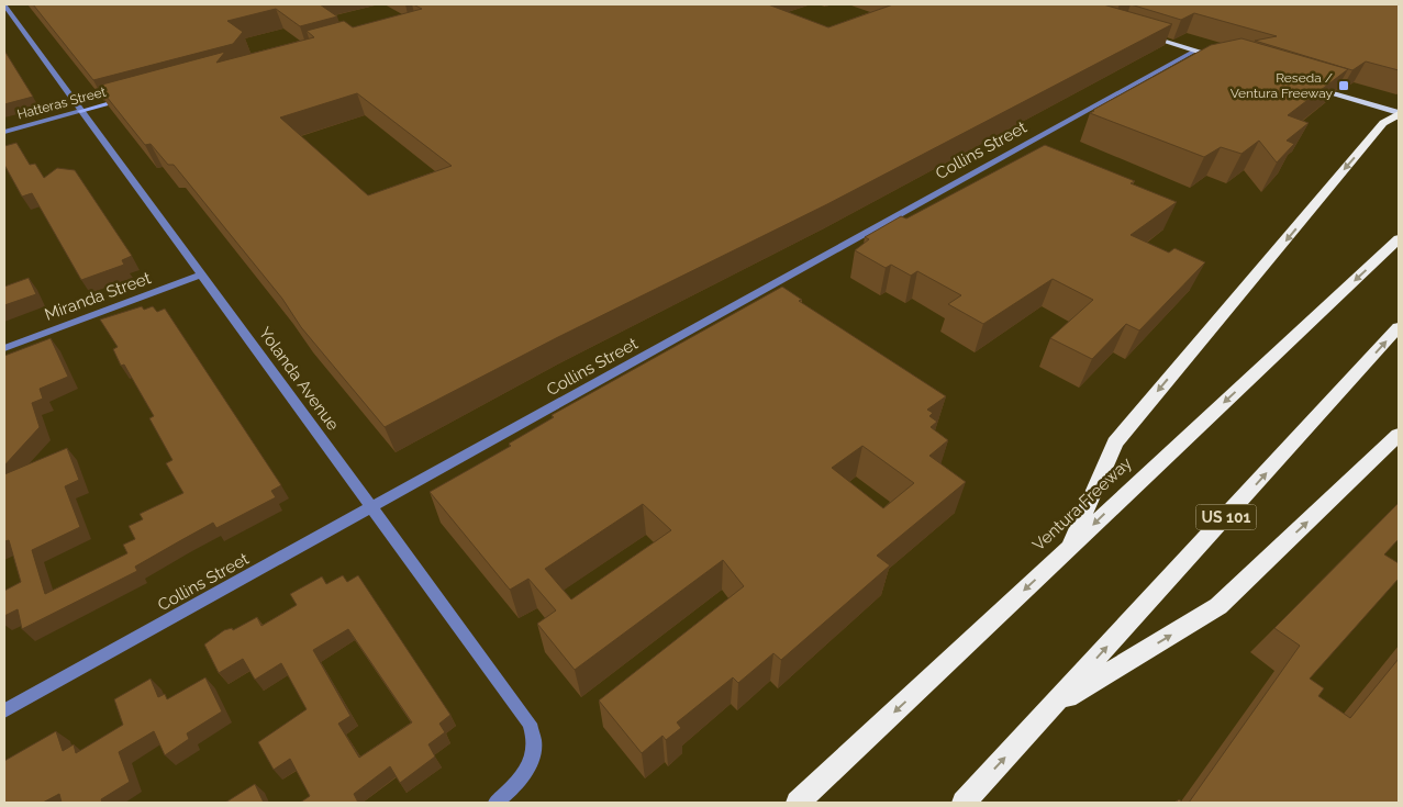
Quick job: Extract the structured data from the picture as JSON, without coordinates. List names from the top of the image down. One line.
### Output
{"streets":{"highway":["Ventura Freeway","US 101"],"street":["Hatteras Street","Collins Street","Miranda Street","Yolanda Avenue"]},"crossings":[["Hatteras Street","Yolanda Avenue"],["Collins Street","Yolanda Avenue"],["Miranda Street","Yolanda Avenue"]],"places":{"transit":["Reseda / Ventura Freeway"]}}
